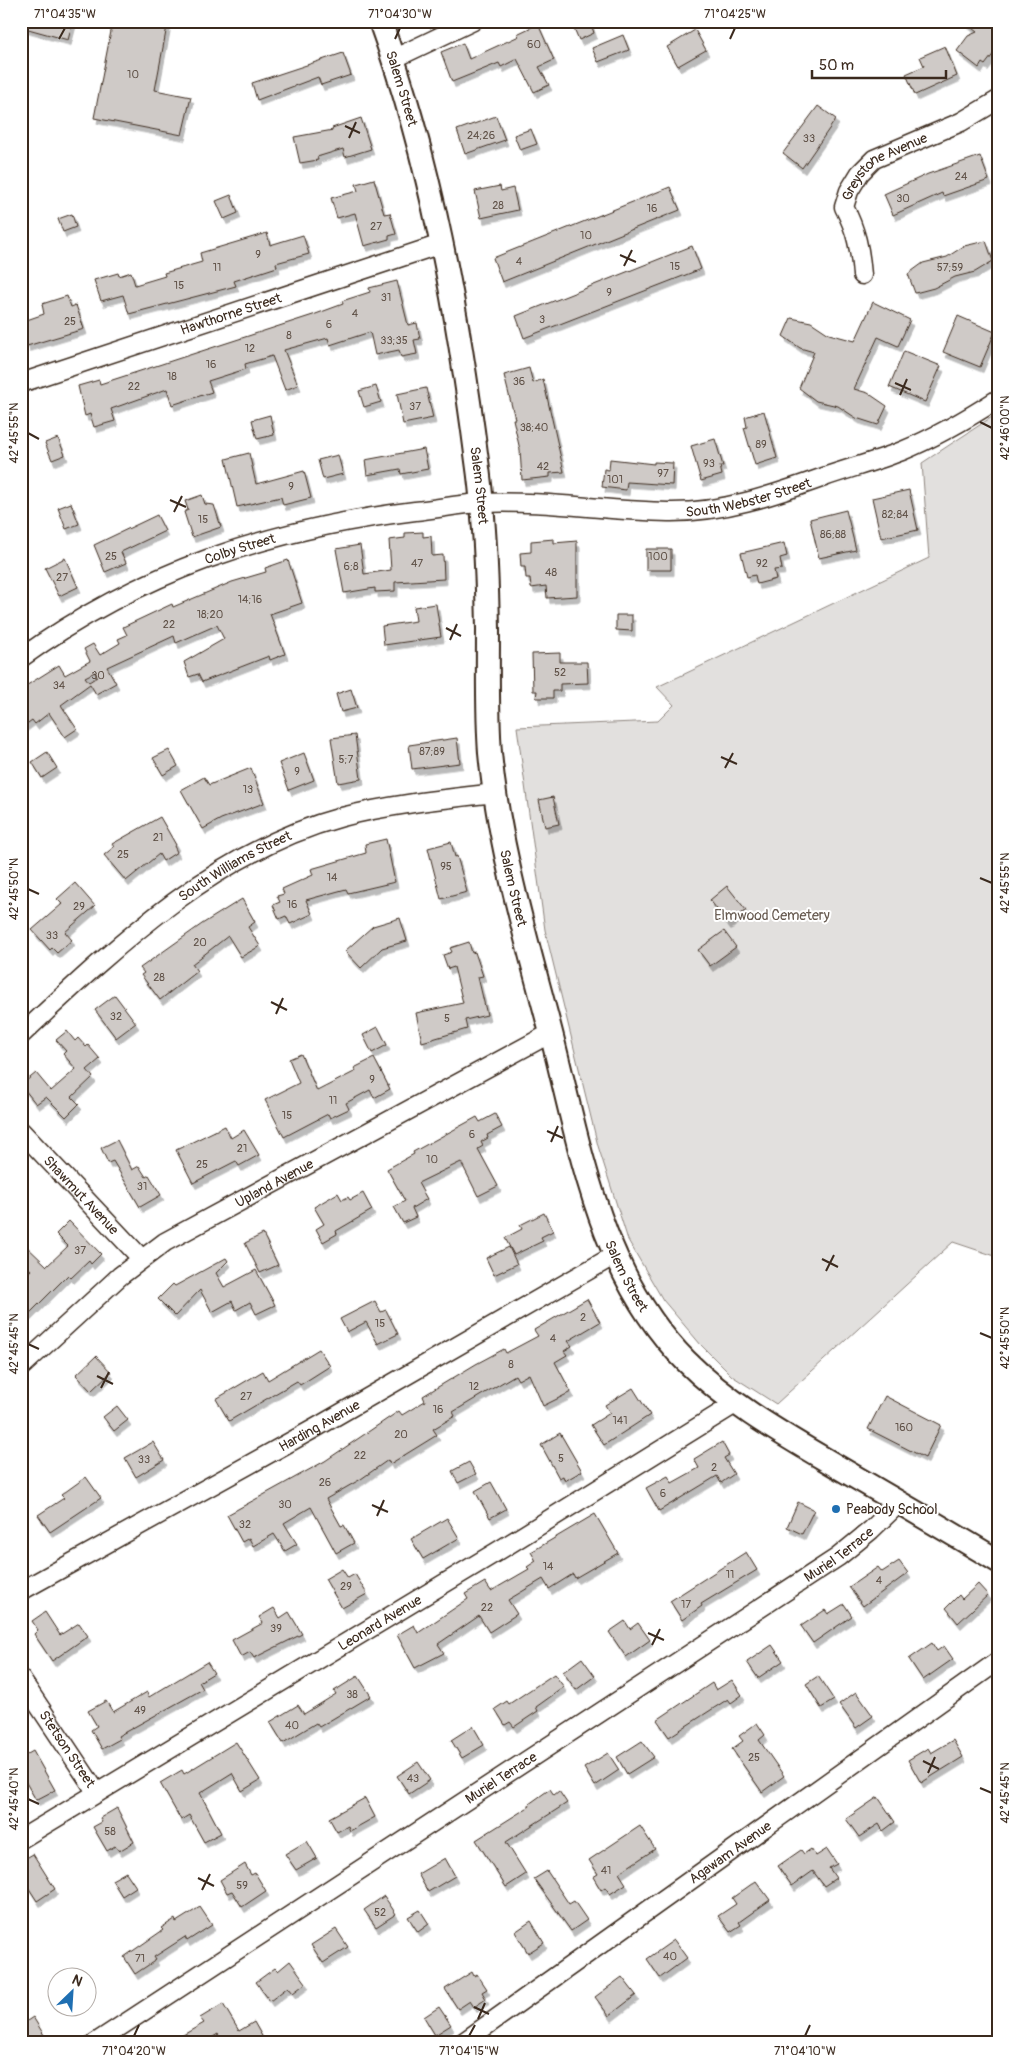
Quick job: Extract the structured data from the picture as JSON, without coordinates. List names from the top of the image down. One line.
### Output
{"streets":{"main road":["Salem Street"],"street":["Greystone Avenue","Hawthorne Street","South Webster Street","Colby Street","South Williams Street","Upland Avenue","Shawmut Avenue","Harding Avenue","Muriel Terrace","Leonard Avenue","Stetson Street","Agawam Avenue"]},"crossings":[["Salem Street","Hawthorne Street"],["Salem Street","South Webster Street"],["Salem Street","Colby Street"],["Salem Street","South Williams Street"],["Salem Street","Upland Avenue"],["Salem Street","Harding Avenue"],["Salem Street","Muriel Terrace"],["Salem Street","Leonard Avenue"],["South Webster Street","Colby Street"],["Upland Avenue","Shawmut Avenue"],["Leonard Avenue","Stetson Street"]],"parks":["Elmwood Cemetery"],"places":["Peabody School"],"house_numbers":["60","10","24;26","33","24","30","28","16","27","10","9","4","15","11","57;59","15","9","31","4","3","25","6","8","33;35","12","16","18","36","22","37","38;40","89","93","42","97","101","9","82;84","15","86;88","25","100","47","92","6;8","48","27","14;16","18;20","22","52","30","34","87;89","5;7","9","13","21","25","95","14","16","29","33","20","28","32","5","9","11","15","6","21","10","25","31","37","2","15","4","8","12","27","16","141","160","20","22","5","33","2","26","6","30","32","14","11","4","29","17","22","39","38","49","40","25","43","58","41","59","52","40","71"],"scale_bar":"50 m","north":"top right","coordinates":["71°04'35\"W","71°04'30\"W","71°04'25\"W","42°46'00\"N","42°45'55\"N","42°45'50\"N","42°45'45\"N","42°45'40\"N","71°04'20\"W","71°04'15\"W","71°04'10\"W"]}
